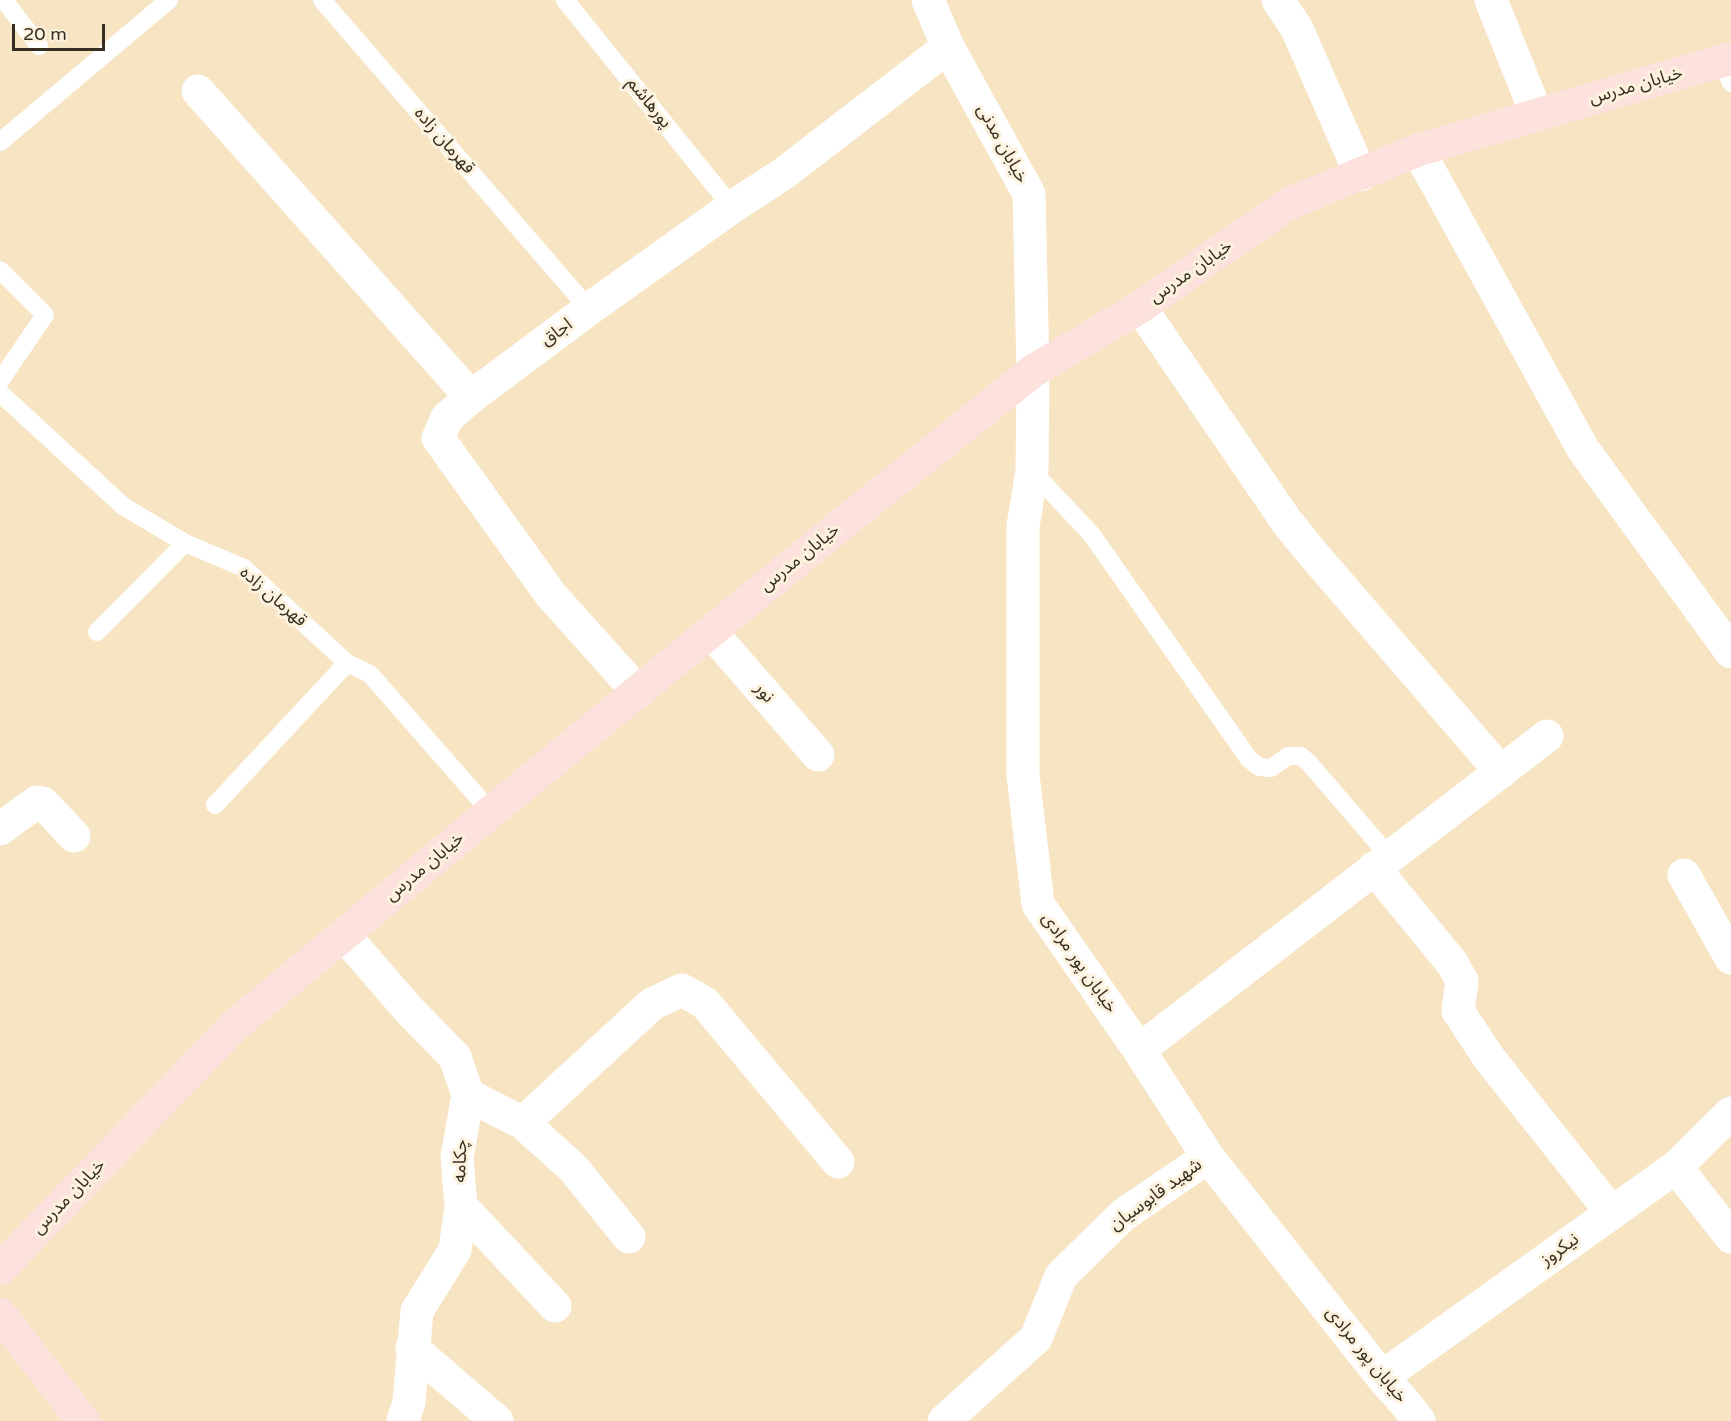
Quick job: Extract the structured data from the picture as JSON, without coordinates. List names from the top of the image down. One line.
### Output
{"streets":{"main road":["خیابان مدرس"],"street":["خیابان مدنی","اجاق","نور","خیابان پور مرادی","چکامه","شهید قابوسیان","نیکروز"],"lane":["پورهاشم","قهرمان زاده"]},"crossings":[["خیابان مدرس","قهرمان زاده"],["خیابان مدرس","خیابان مدنی"],["خیابان مدرس","اجاق"],["خیابان مدرس","نور"],["خیابان مدرس","خیابان پور مرادی"],["خیابان مدرس","چکامه"],["پورهاشم","اجاق"],["قهرمان زاده","اجاق"],["خیابان مدنی","اجاق"],["خیابان مدنی","خیابان پور مرادی"],["خیابان پور مرادی","شهید قابوسیان"],["خیابان پور مرادی","نیکروز"]],"scale_bar":"20 m"}
